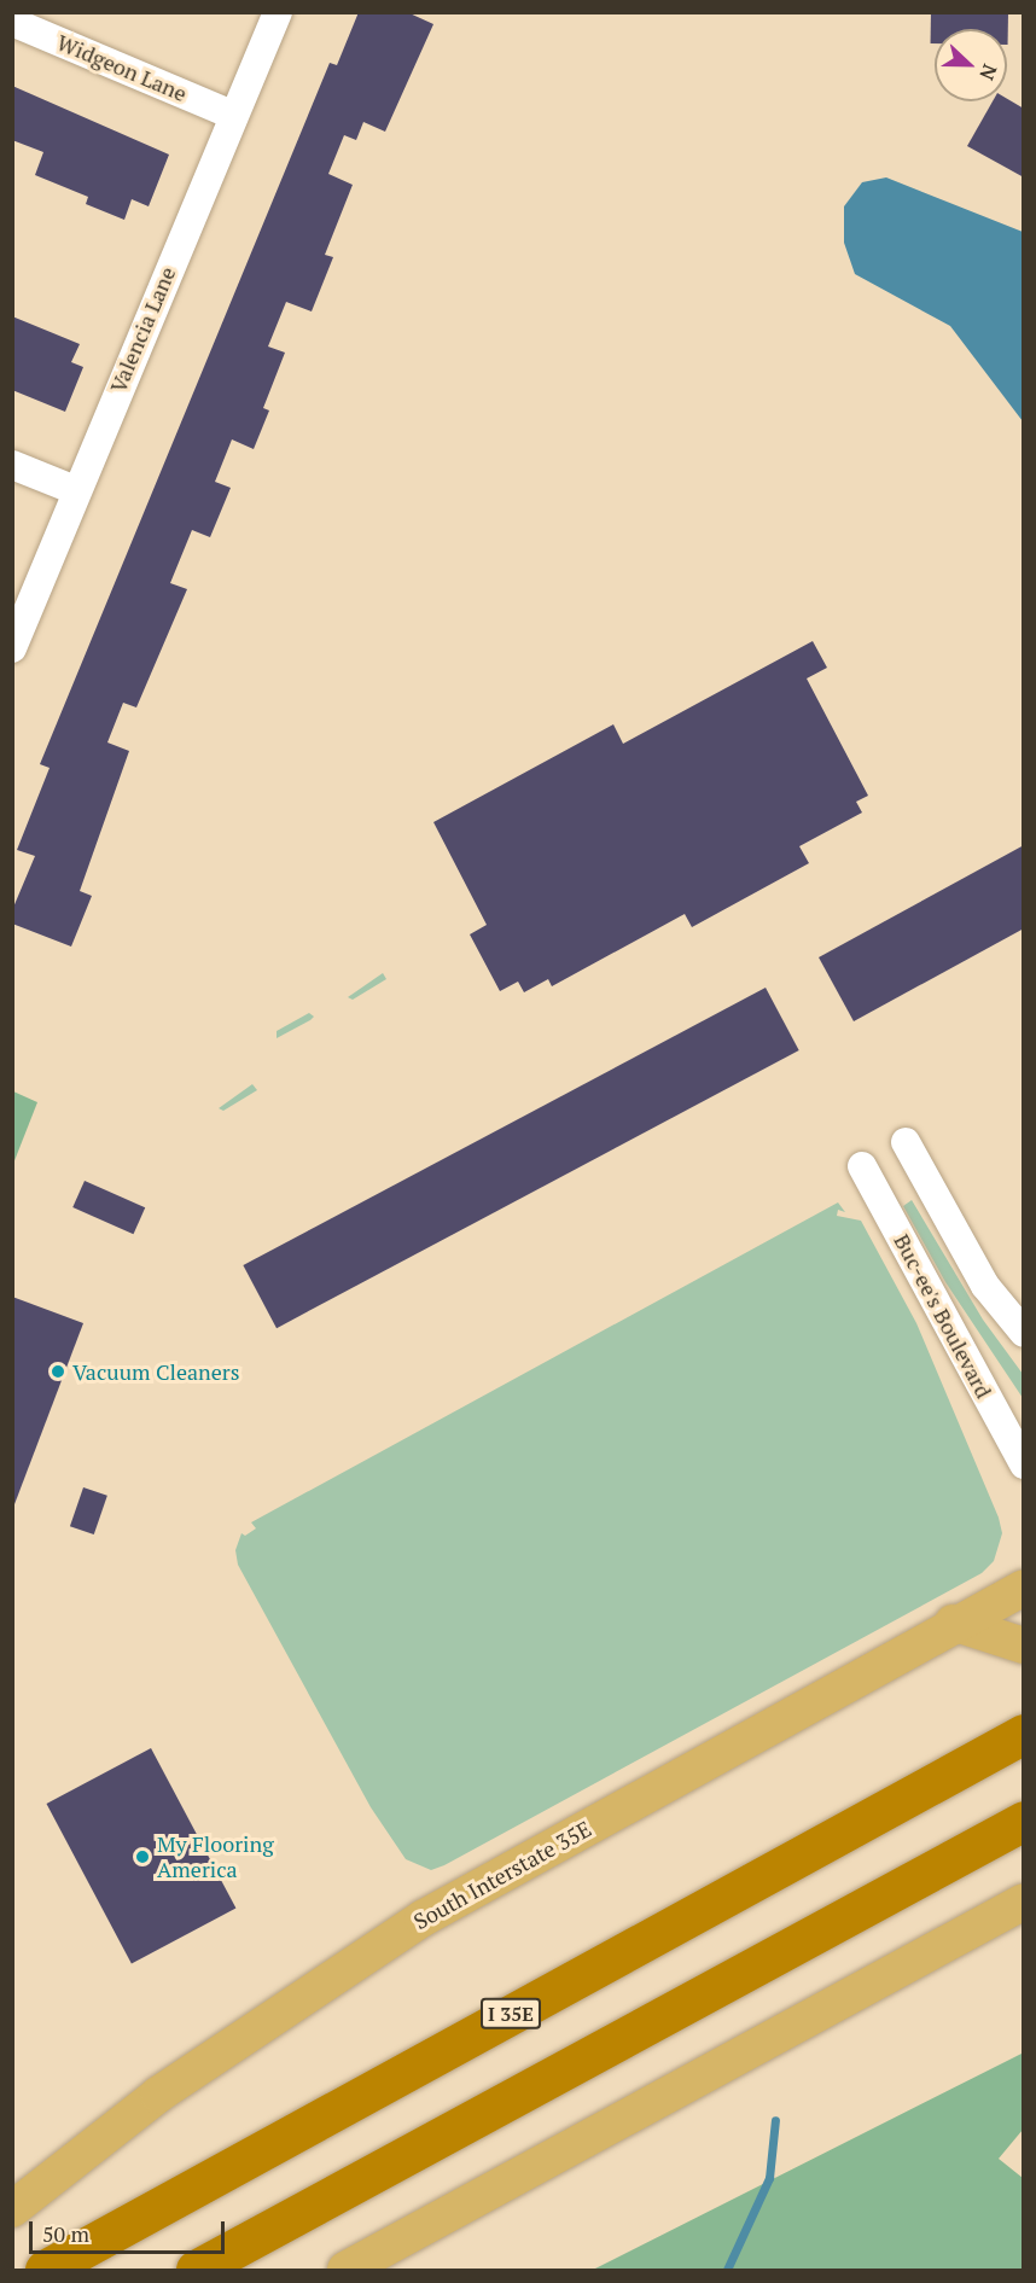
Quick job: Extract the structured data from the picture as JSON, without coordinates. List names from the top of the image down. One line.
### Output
{"streets":{"highway":["I 35E"],"main road":["South Interstate 35E"],"street":["Widgeon Lane","Valencia Lane","Buc-ee's Boulevard"]},"crossings":[["Widgeon Lane","Valencia Lane"]],"places":["Vacuum Cleaners","My Flooring America"],"scale_bar":"50 m","north":"right"}
